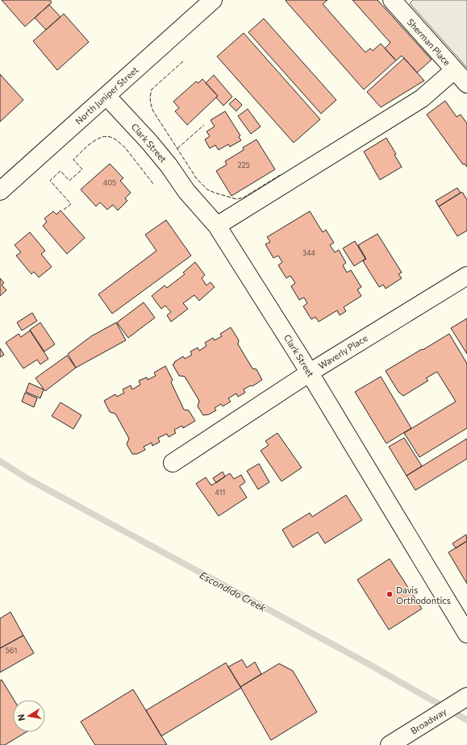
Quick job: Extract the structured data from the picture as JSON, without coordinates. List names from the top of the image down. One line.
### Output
{"streets":{"street":["Sherman Place","North Juniper Street","Clark Street","Waverly Place","Broadway"]},"crossings":[["North Juniper Street","Clark Street"],["Clark Street","Waverly Place"]],"water":["Escondido Creek"],"places":["Davis Orthodontics"],"house_numbers":["225","405","344","411","561"],"north":"left"}
